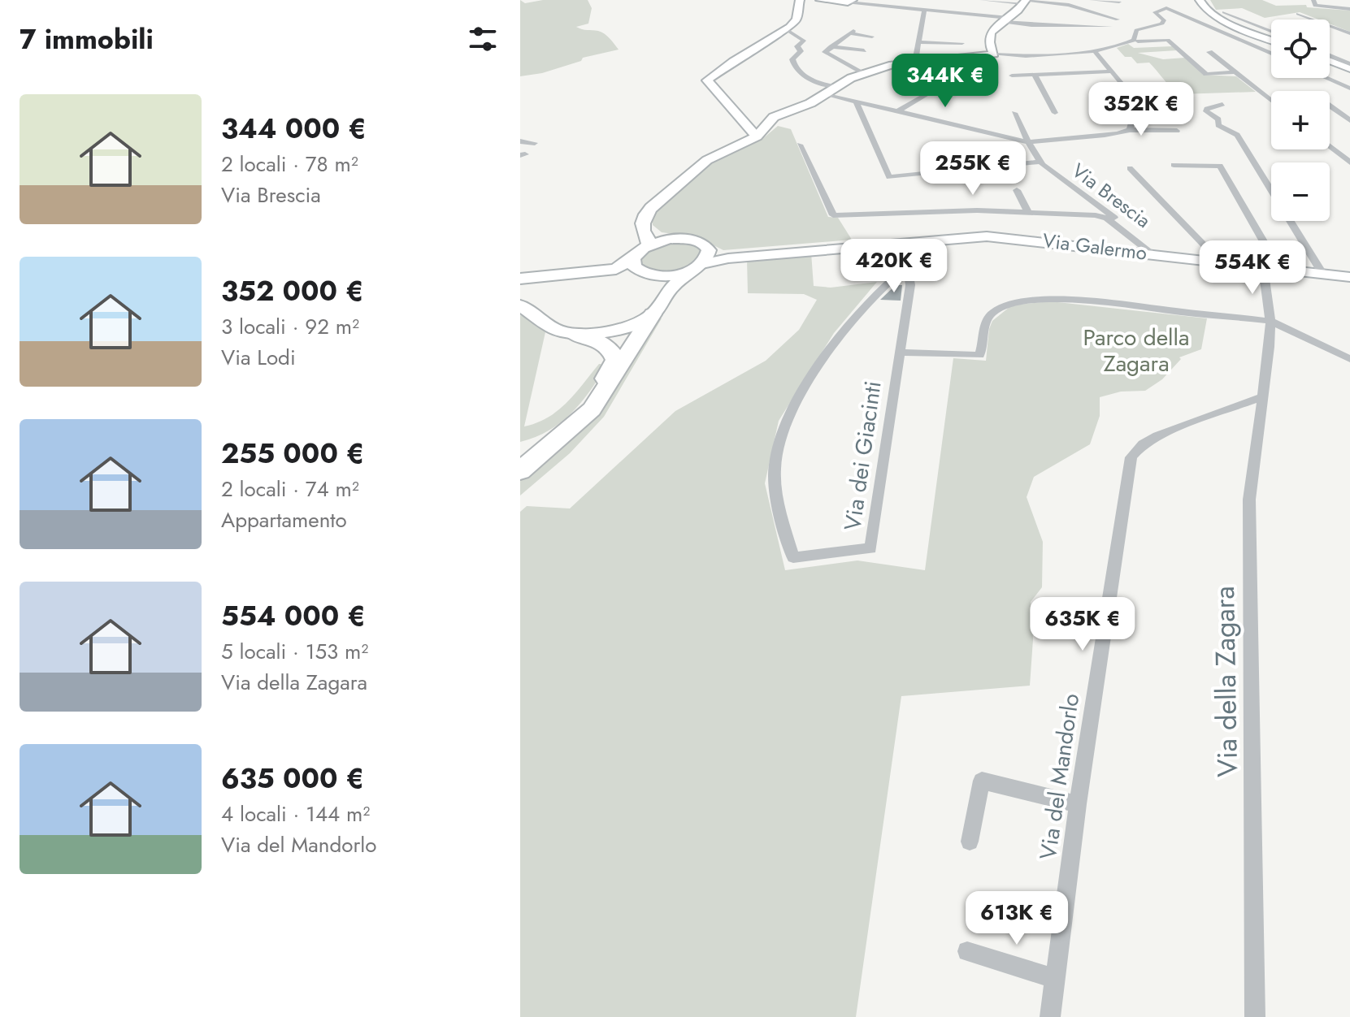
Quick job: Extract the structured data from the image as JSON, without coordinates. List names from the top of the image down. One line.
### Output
{"streets":{"street":["Via Brescia","Via Galermo","Via dei Giacinti","Via della Zagara","Via del Mandorlo"]},"crossings":[["Via Brescia","Via Galermo"],["Via Galermo","Via dei Giacinti"],["Via della Zagara","Via del Mandorlo"]],"parks":["Parco della Zagara"],"page":{"heading":"7 immobili","map_buttons":["+","−"],"price":["344K €","352K €","255K €","420K €","554K €","635K €","613K €"],"list":[{"name":"344 000 €","note":"2 locali · 78 m² · Via Brescia"},{"name":"352 000 €","note":"3 locali · 92 m² · Via Lodi"},{"name":"255 000 €","note":"2 locali · 74 m² · Appartamento"},{"name":"554 000 €","note":"5 locali · 153 m² · Via della Zagara"},{"name":"635 000 €","note":"4 locali · 144 m² · Via del Mandorlo"}]}}
